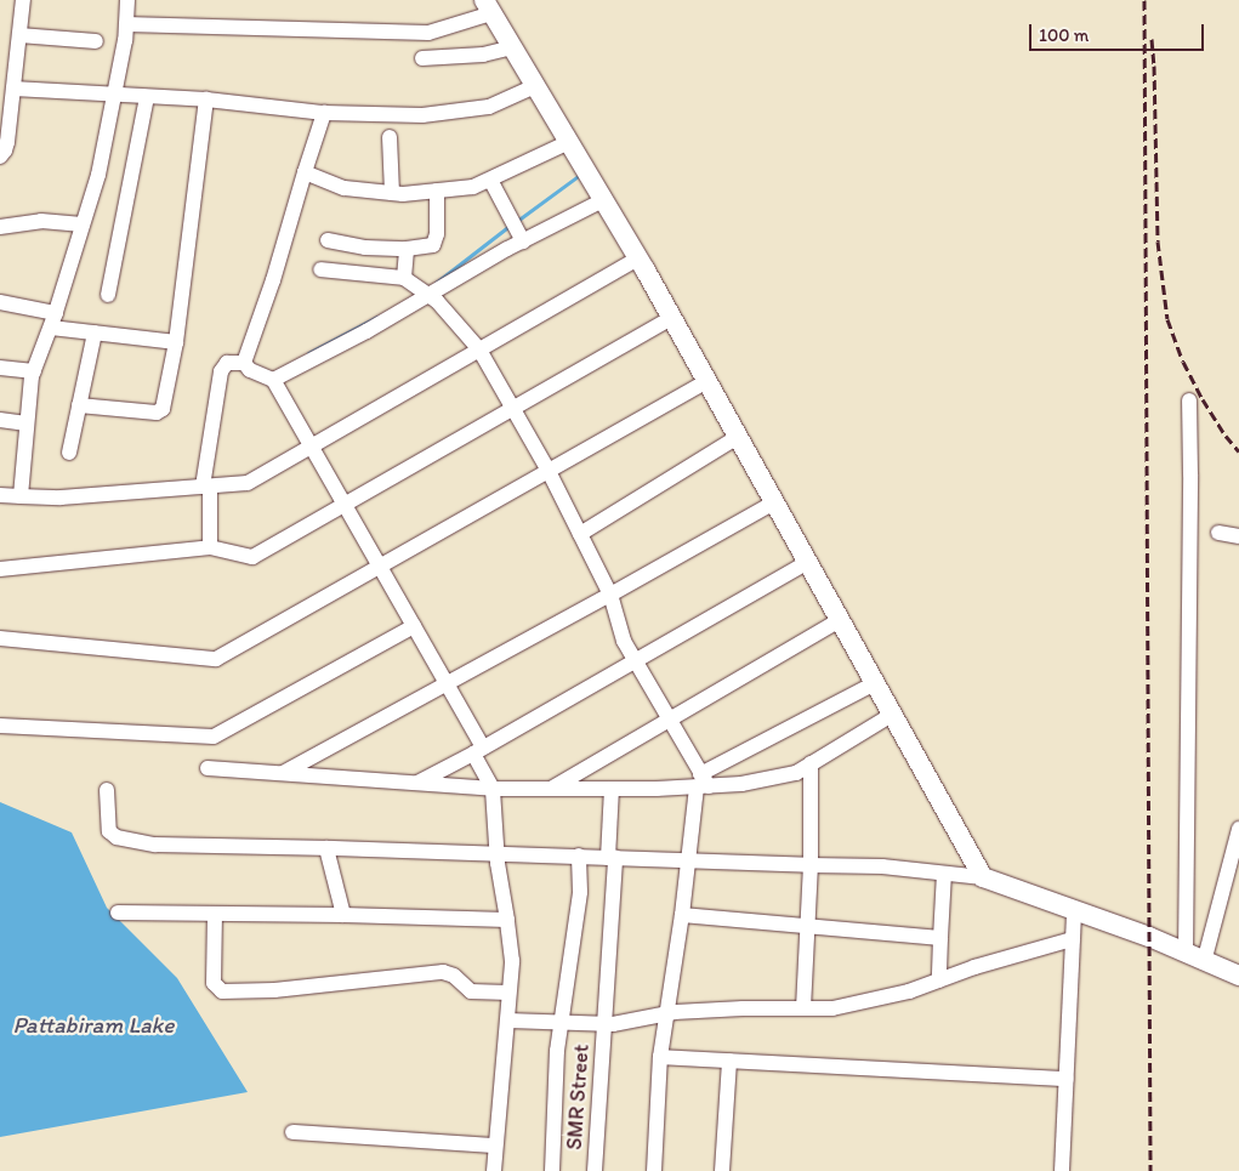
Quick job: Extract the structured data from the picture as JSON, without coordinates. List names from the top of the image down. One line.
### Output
{"streets":{"street":["SMR Street"]},"water":["Pattabiram Lake"],"scale_bar":"100 m"}
